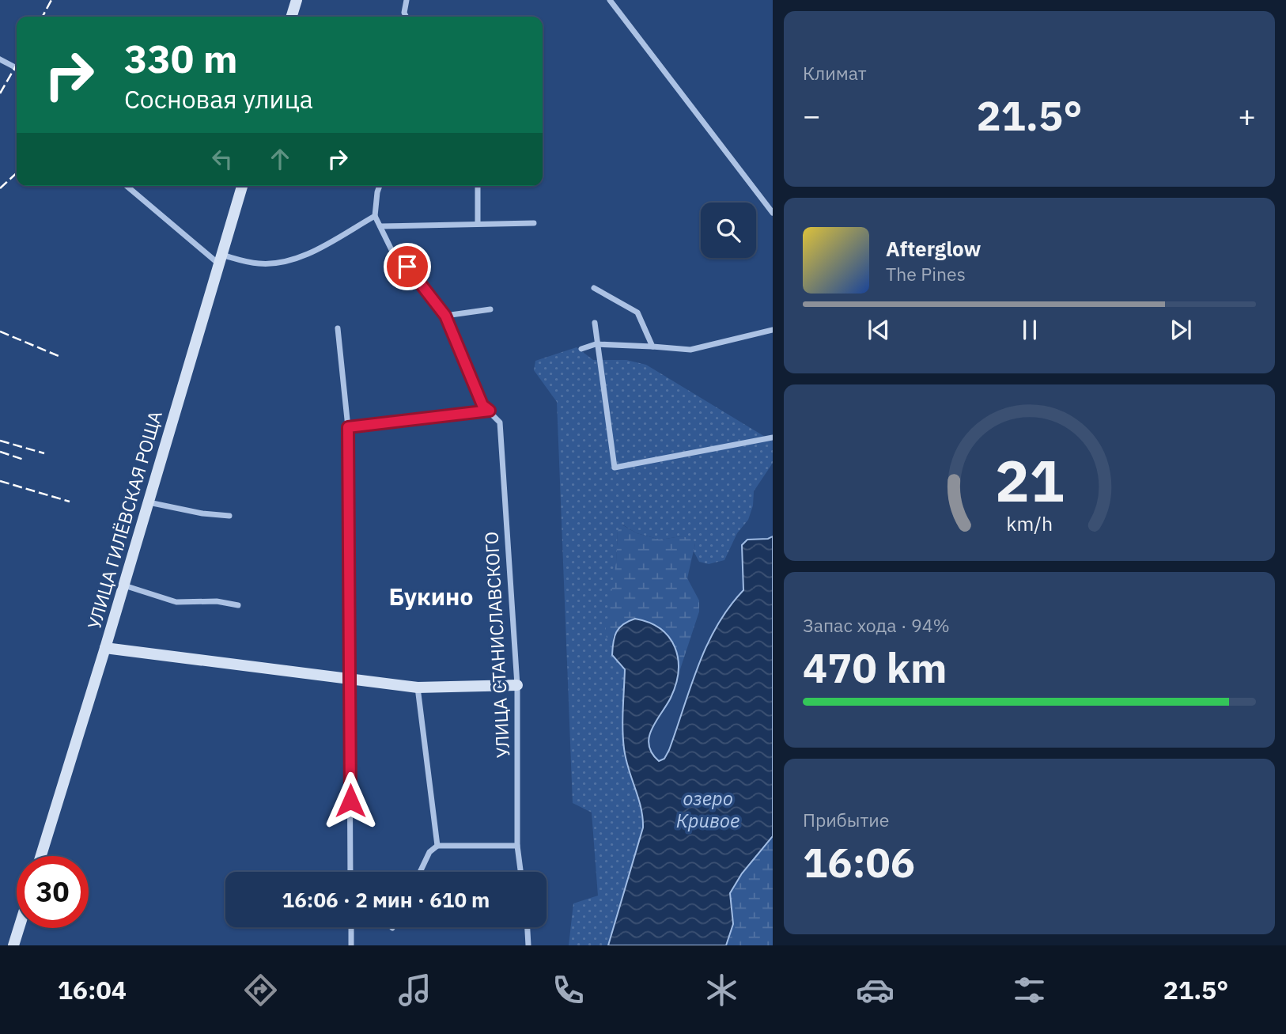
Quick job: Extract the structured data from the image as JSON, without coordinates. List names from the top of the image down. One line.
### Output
{"streets":{"street":["УЛИЦА ГИЛЁВСКАЯ РОЩА","УЛИЦА СТАНИСЛАВСКОГО"]},"districts":["Букино"],"water":["озеро Кривое"],"page":{"tile":["Климат",["Запас хода · 94%","470 km"],["Прибытие","16:06"]],"turn":["330 m","Сосновая улица"],"heat":["−","21.5°","+"],"song":["Afterglow","The Pines"],"limit":"30","trip":"16:06 · 2 мин · 610 m","tabs":["16:04","21.5°"],"gauge":["21","km/h"]}}
